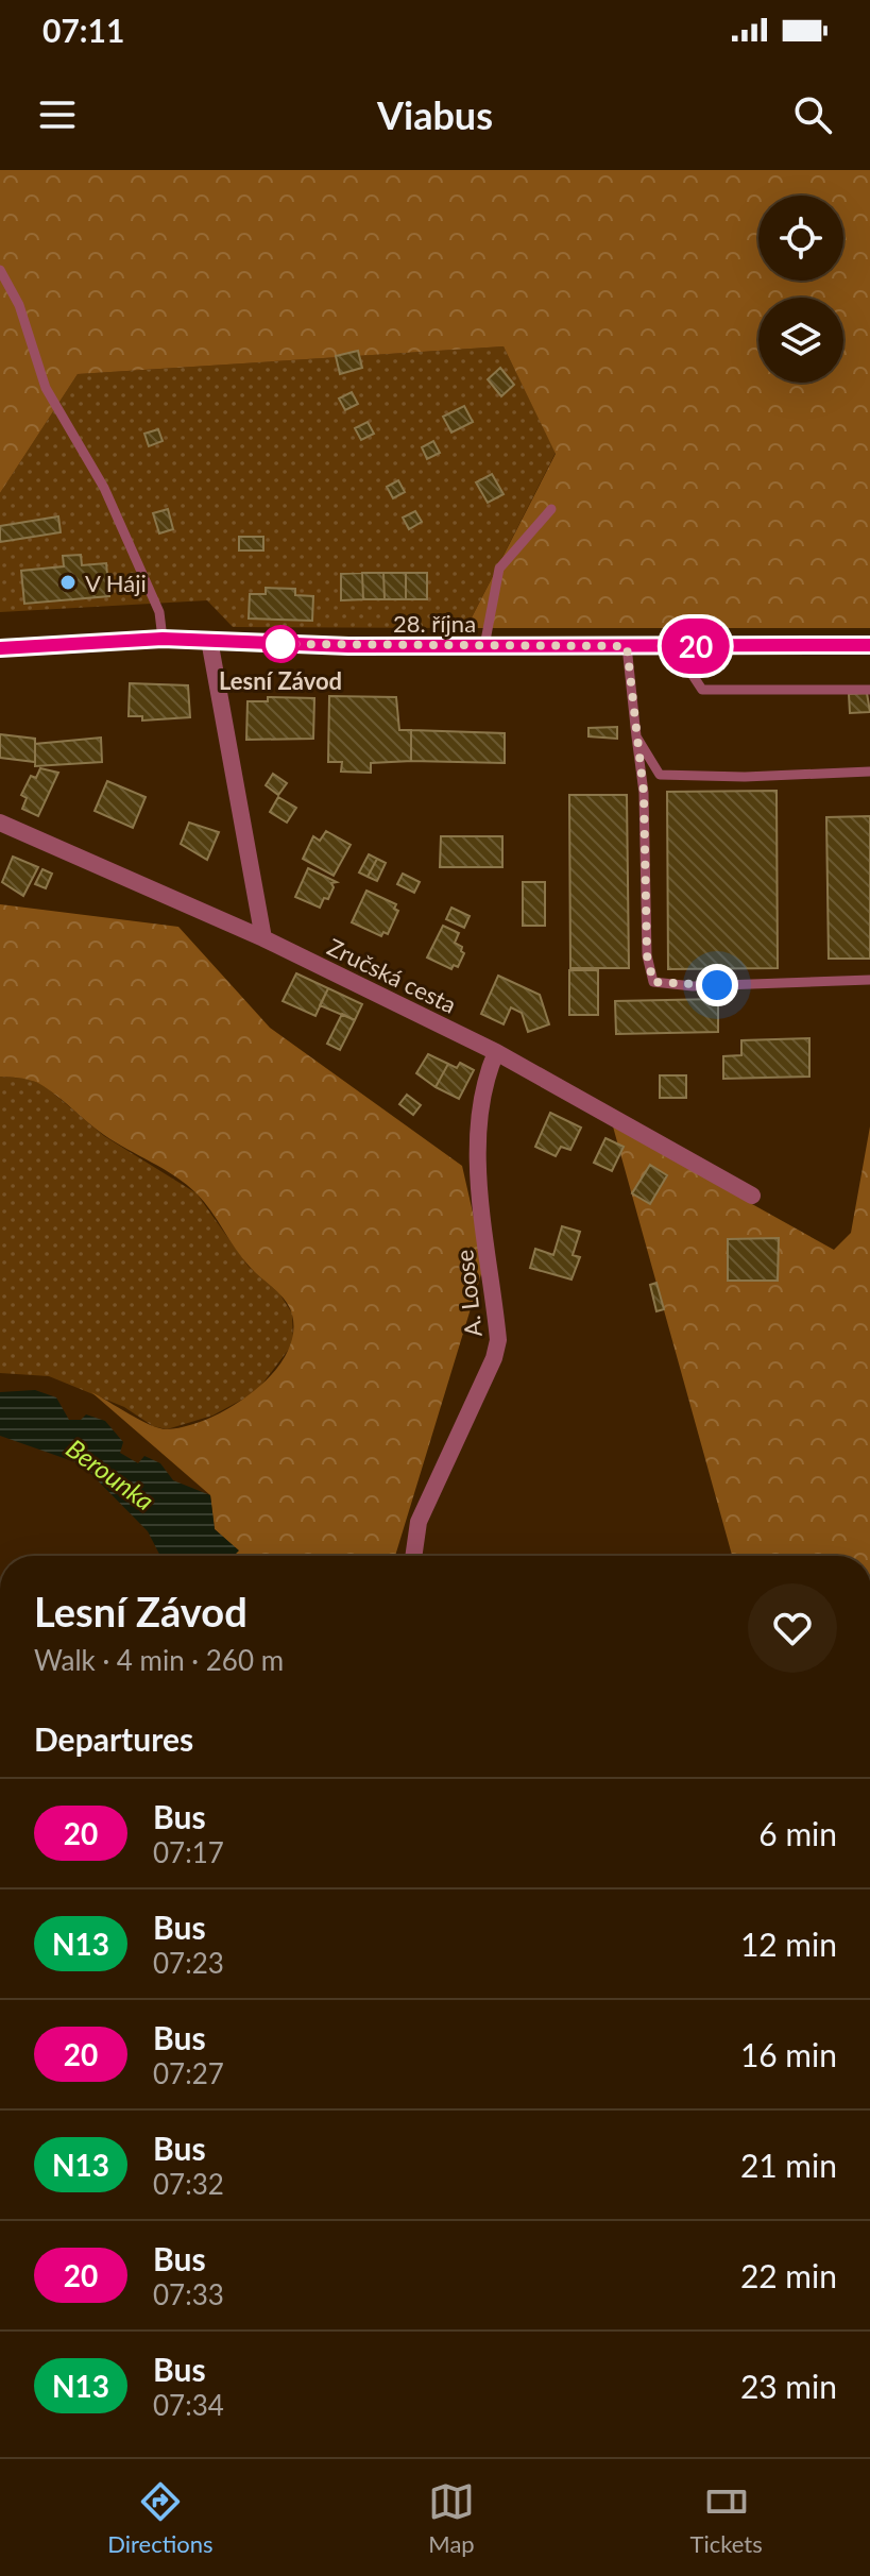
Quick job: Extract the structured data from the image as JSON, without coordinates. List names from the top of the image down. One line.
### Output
{"streets":{"main road":["28. října"],"street":["Zručská cesta","A. Loose"]},"crossings":[["Zručská cesta","A. Loose"]],"water":["Berounka"],"places":["V Háji","Lesní Závod"],"lines":["bus line 20"],"page":{"status":"07:11","header":"Viabus","on_map":"20","heading":[["Lesní Závod","Walk · 4 min · 260 m"],"Departures"],"list":[{"mark":"20","name":"Bus","note":"07:17","value":"6 min"},{"mark":"N13","name":"Bus","note":"07:23","value":"12 min"},{"mark":"20","name":"Bus","note":"07:27","value":"16 min"},{"mark":"N13","name":"Bus","note":"07:32","value":"21 min"},{"mark":"20","name":"Bus","note":"07:33","value":"22 min"},{"mark":"N13","name":"Bus","note":"07:34","value":"23 min"}],"tabs":["Directions","Map","Tickets"]}}
